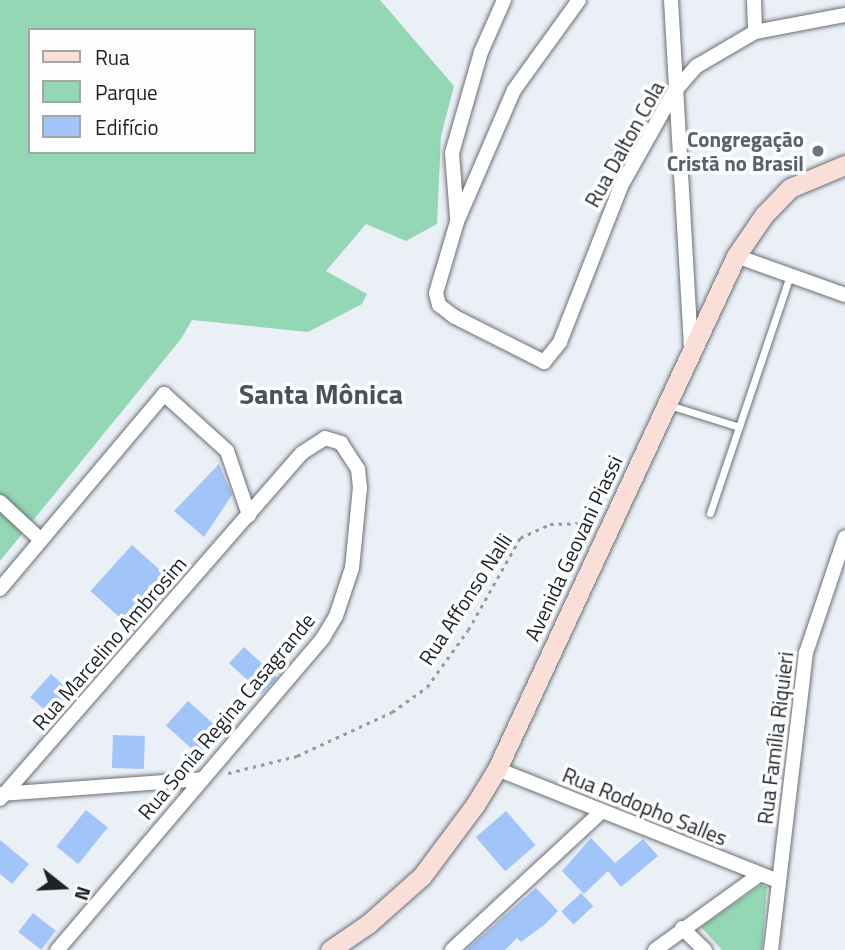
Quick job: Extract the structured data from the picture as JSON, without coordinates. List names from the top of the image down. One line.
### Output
{"streets":{"main road":["Avenida Geovani Piassi"],"street":["Rua Dalton Cola","Rua Marcelino Ambrosim","Rua Sonia Regina Casagrande","Rua Família Riquieri","Rua Rodopho Salles"],"path":["Rua Affonso Nalli"]},"crossings":[["Avenida Geovani Piassi","Rua Affonso Nalli"],["Avenida Geovani Piassi","Rua Rodopho Salles"],["Rua Affonso Nalli","Rua Sonia Regina Casagrande"],["Rua Marcelino Ambrosim","Rua Sonia Regina Casagrande"],["Rua Família Riquieri","Rua Rodopho Salles"]],"districts":["Santa Mônica"],"places":["Congregação Cristã no Brasil"],"legend":["Rua","Parque","Edifício"],"north":"right"}
